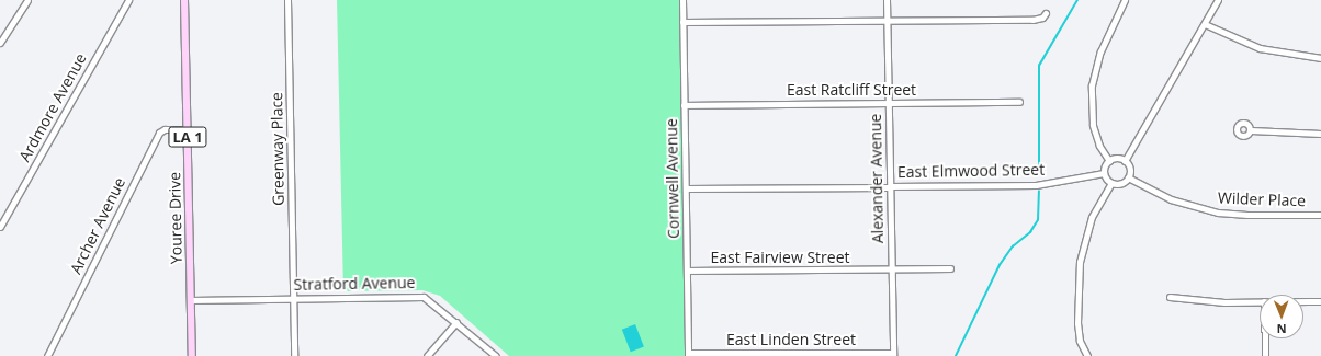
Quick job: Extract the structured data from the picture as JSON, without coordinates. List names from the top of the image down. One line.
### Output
{"streets":{"main road":["LA 1","Youree Drive"],"street":["East Ratcliff Street","Ardmore Avenue","Greenway Place","East Elmwood Street","Cornwell Avenue","Alexander Avenue","Wilder Place","Archer Avenue","East Fairview Street","Stratford Avenue","East Linden Street"]},"crossings":[["East Ratcliff Street","Cornwell Avenue"],["East Ratcliff Street","Alexander Avenue"],["Greenway Place","Stratford Avenue"],["East Elmwood Street","Cornwell Avenue"],["East Elmwood Street","Alexander Avenue"],["East Elmwood Street","Wilder Place"],["Cornwell Avenue","East Fairview Street"],["Cornwell Avenue","East Linden Street"],["Alexander Avenue","East Fairview Street"],["Alexander Avenue","East Linden Street"],["Youree Drive","Archer Avenue"],["Youree Drive","Stratford Avenue"]],"north":"bottom"}
